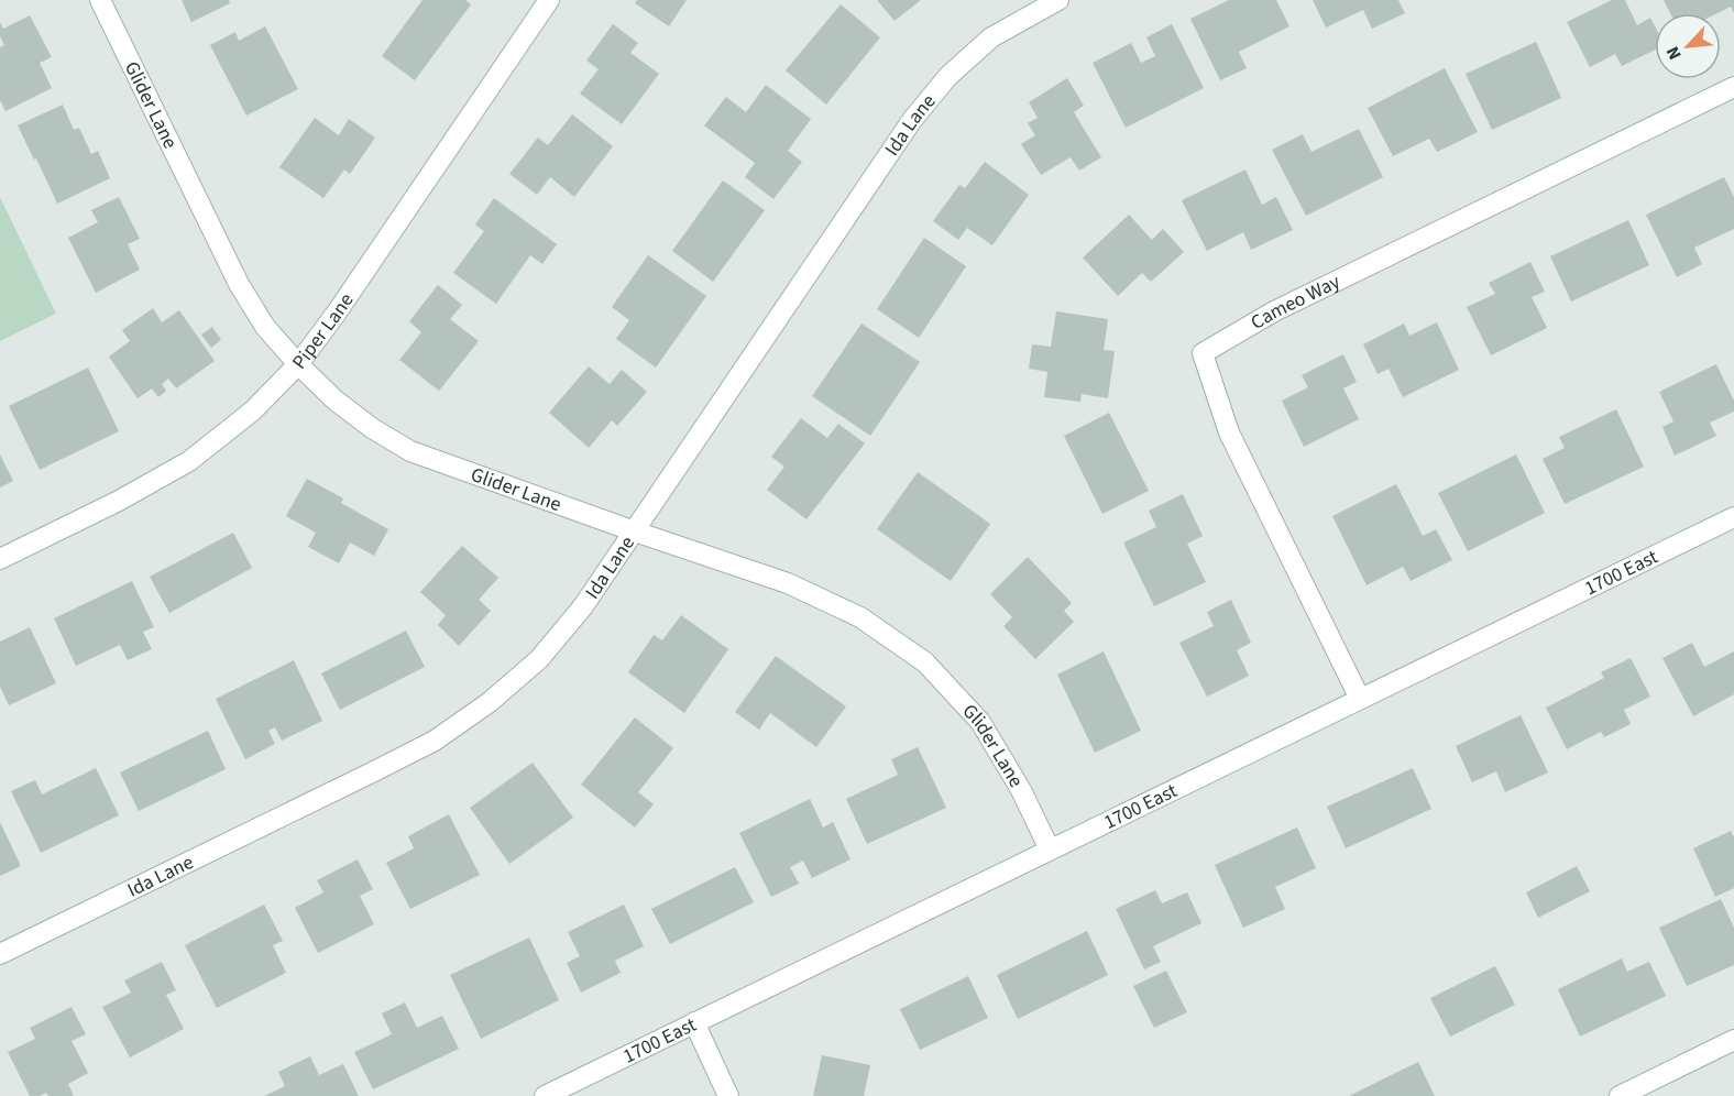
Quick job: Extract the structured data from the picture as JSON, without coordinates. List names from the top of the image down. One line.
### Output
{"streets":{"street":["Glider Lane","Ida Lane","Cameo Way","Piper Lane","1700 East"]},"crossings":[["Glider Lane","Ida Lane"],["Glider Lane","Piper Lane"],["Glider Lane","1700 East"],["Cameo Way","1700 East"]],"north":"bottom left"}
